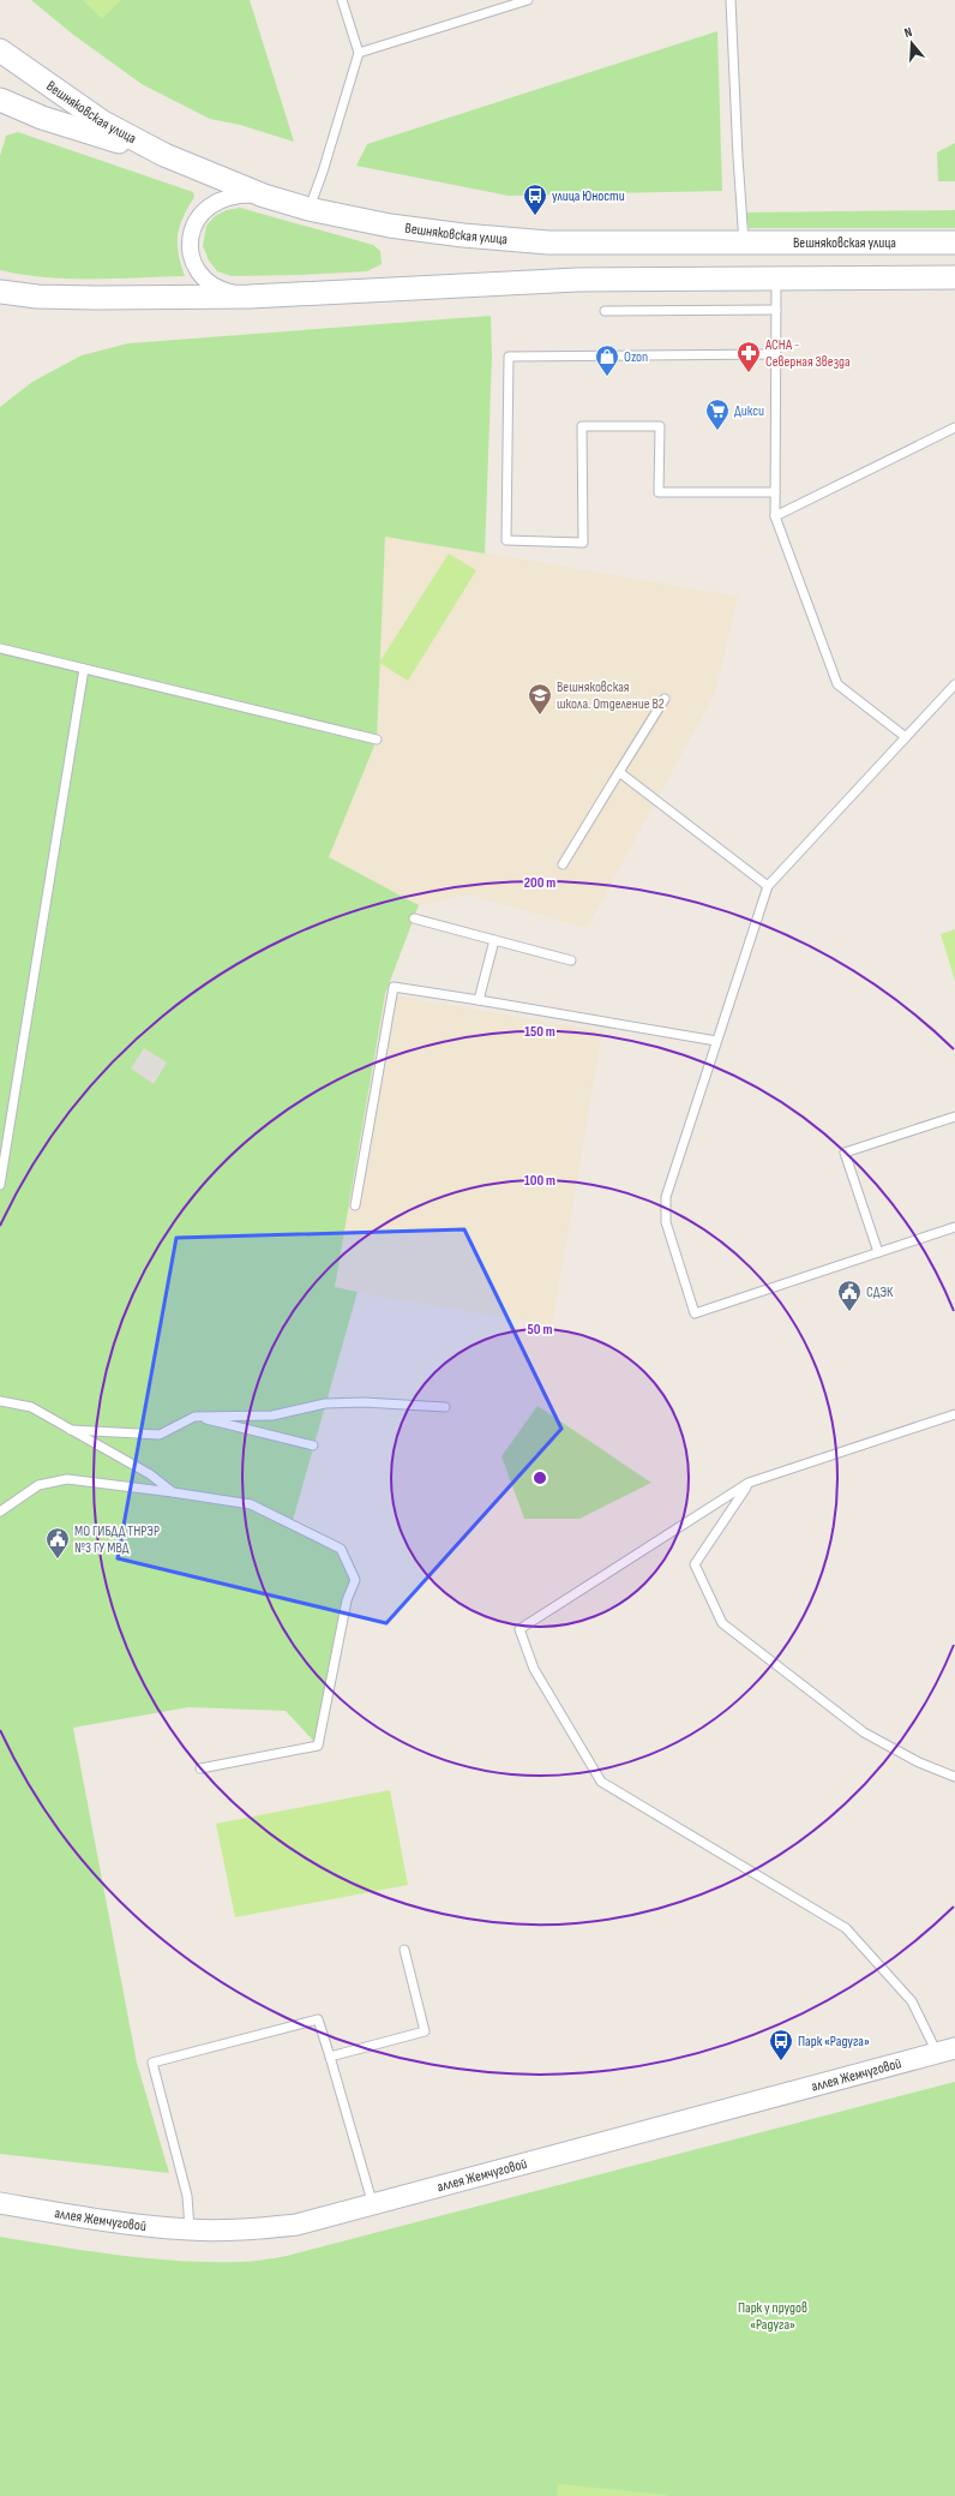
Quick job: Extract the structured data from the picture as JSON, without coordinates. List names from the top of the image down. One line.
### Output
{"streets":{"main road":["Вешняковская улица"],"street":["аллея Жемчуговой"]},"parks":["Парк у прудов «Радуга»"],"places":{"bus stop":["улица Юности","Парк «Радуга»"],"pharmacy":["АСНА - Северная Звезда"],"shop":["Ozon"],"supermarket":["Дикси"],"school or university":["Вешняковская школа. Отделение В2"],"public building":["СДЭК","МО ГИБДД ТНРЭР №3 ГУ МВД"]},"north":"top","rings":["200 m","150 m","100 m","50 m"]}
